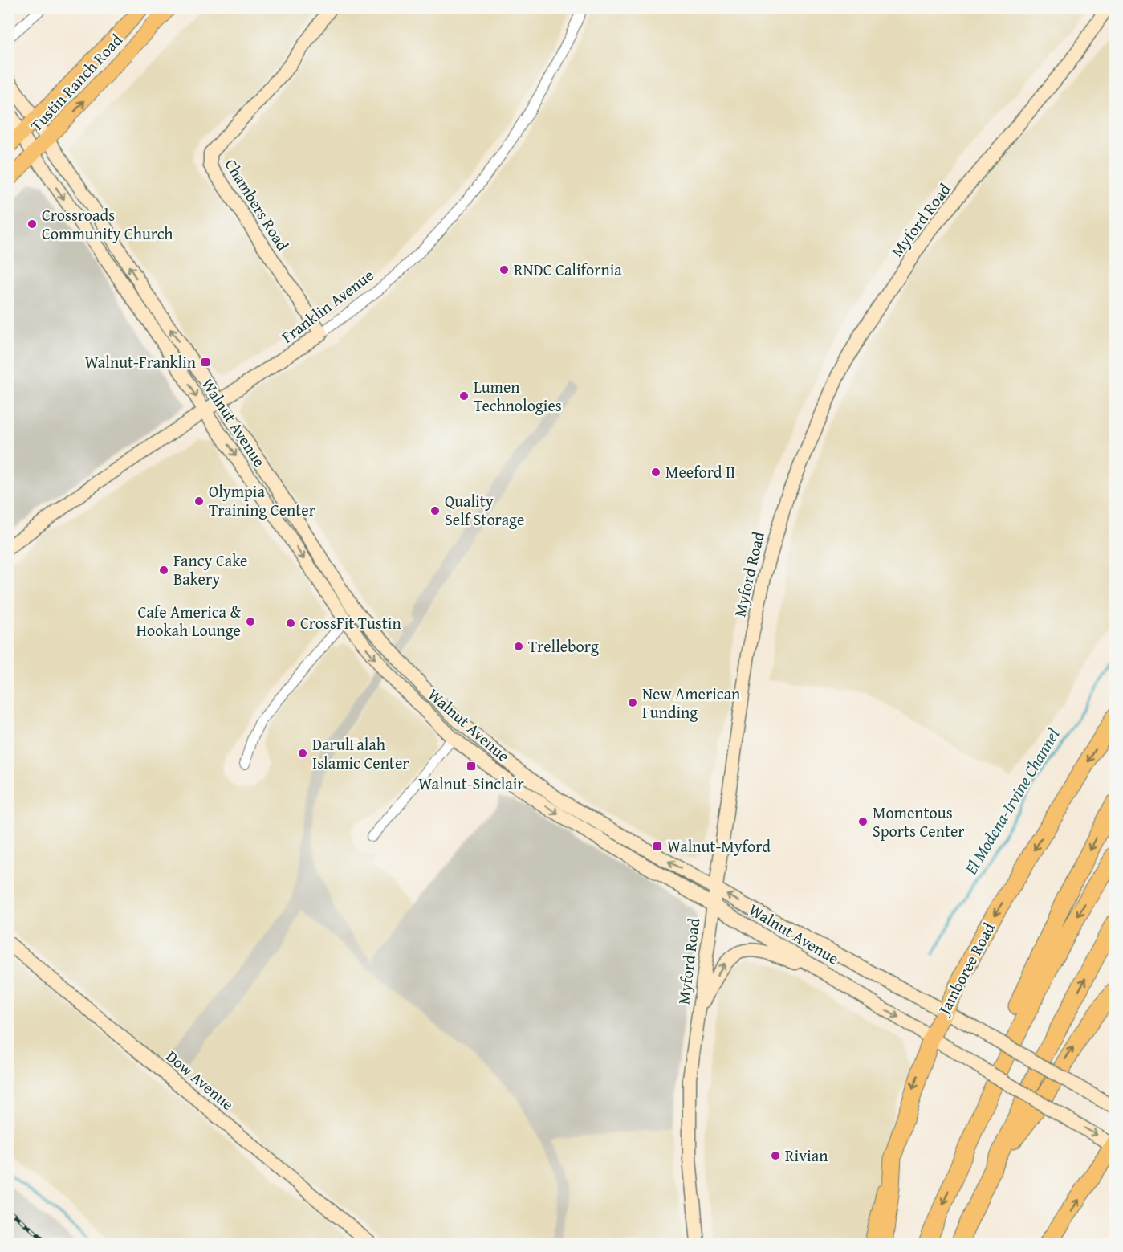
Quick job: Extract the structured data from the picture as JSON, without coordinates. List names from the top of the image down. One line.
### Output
{"streets":{"highway":["Jamboree Road"],"main road":["Tustin Ranch Road","Chambers Road","Myford Road","Franklin Avenue","Walnut Avenue","Dow Avenue"]},"crossings":[["Tustin Ranch Road","Walnut Avenue"],["Chambers Road","Franklin Avenue"],["Myford Road","Walnut Avenue"],["Franklin Avenue","Walnut Avenue"],["Walnut Avenue","Jamboree Road"]],"water":["El Modena-Irvine Channel"],"places":{"other":["Crossroads Community Church","RNDC California","Lumen Technologies","Meeford II","Olympia Training Center","Quality Self Storage","Fancy Cake Bakery","Cafe America & Hookah Lounge","CrossFit Tustin","Trelleborg","New American Funding","DarulFalah Islamic Center","Momentous Sports Center","Rivian"],"transit":["Walnut-Franklin","Walnut-Sinclair","Walnut-Myford"]}}
